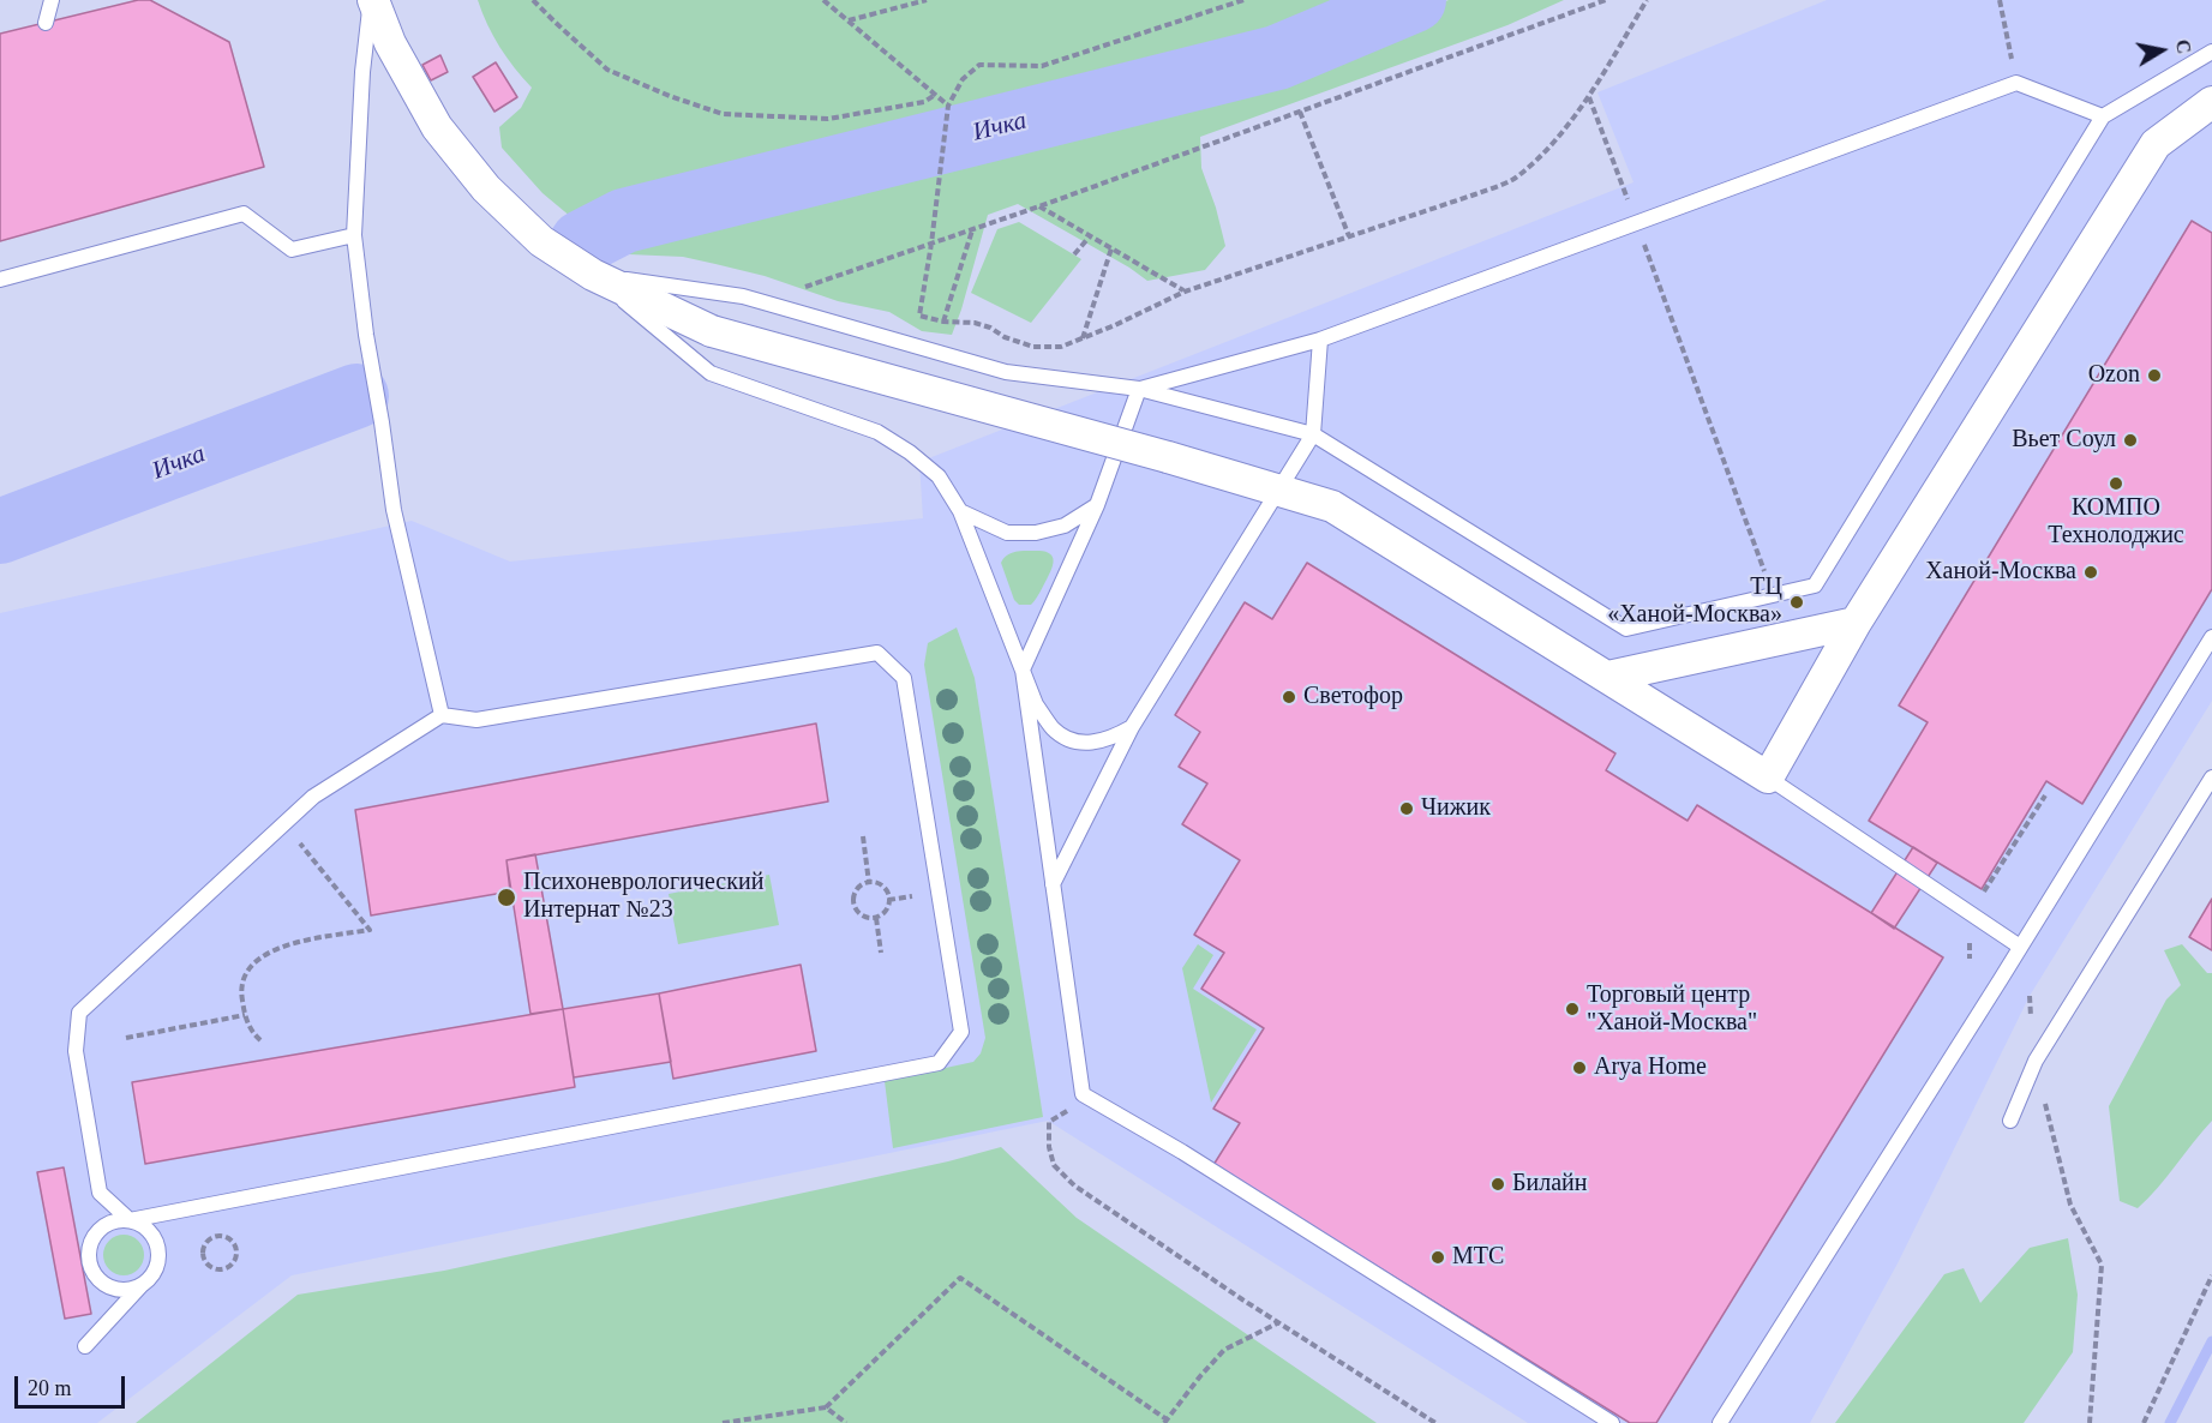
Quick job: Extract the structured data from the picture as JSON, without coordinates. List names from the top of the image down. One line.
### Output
{"water":["Ичка"],"places":["Ozon","Вьет Соул","КОМПО Технолоджис","Ханой-Москва","ТЦ «Ханой-Москва»","Светофор","Чижик","Психоневрологический Интернат №23","Торговый центр \"Ханой-Москва\"","Arya Home","Билайн","МТС"],"scale_bar":"20 m","north":"right"}
